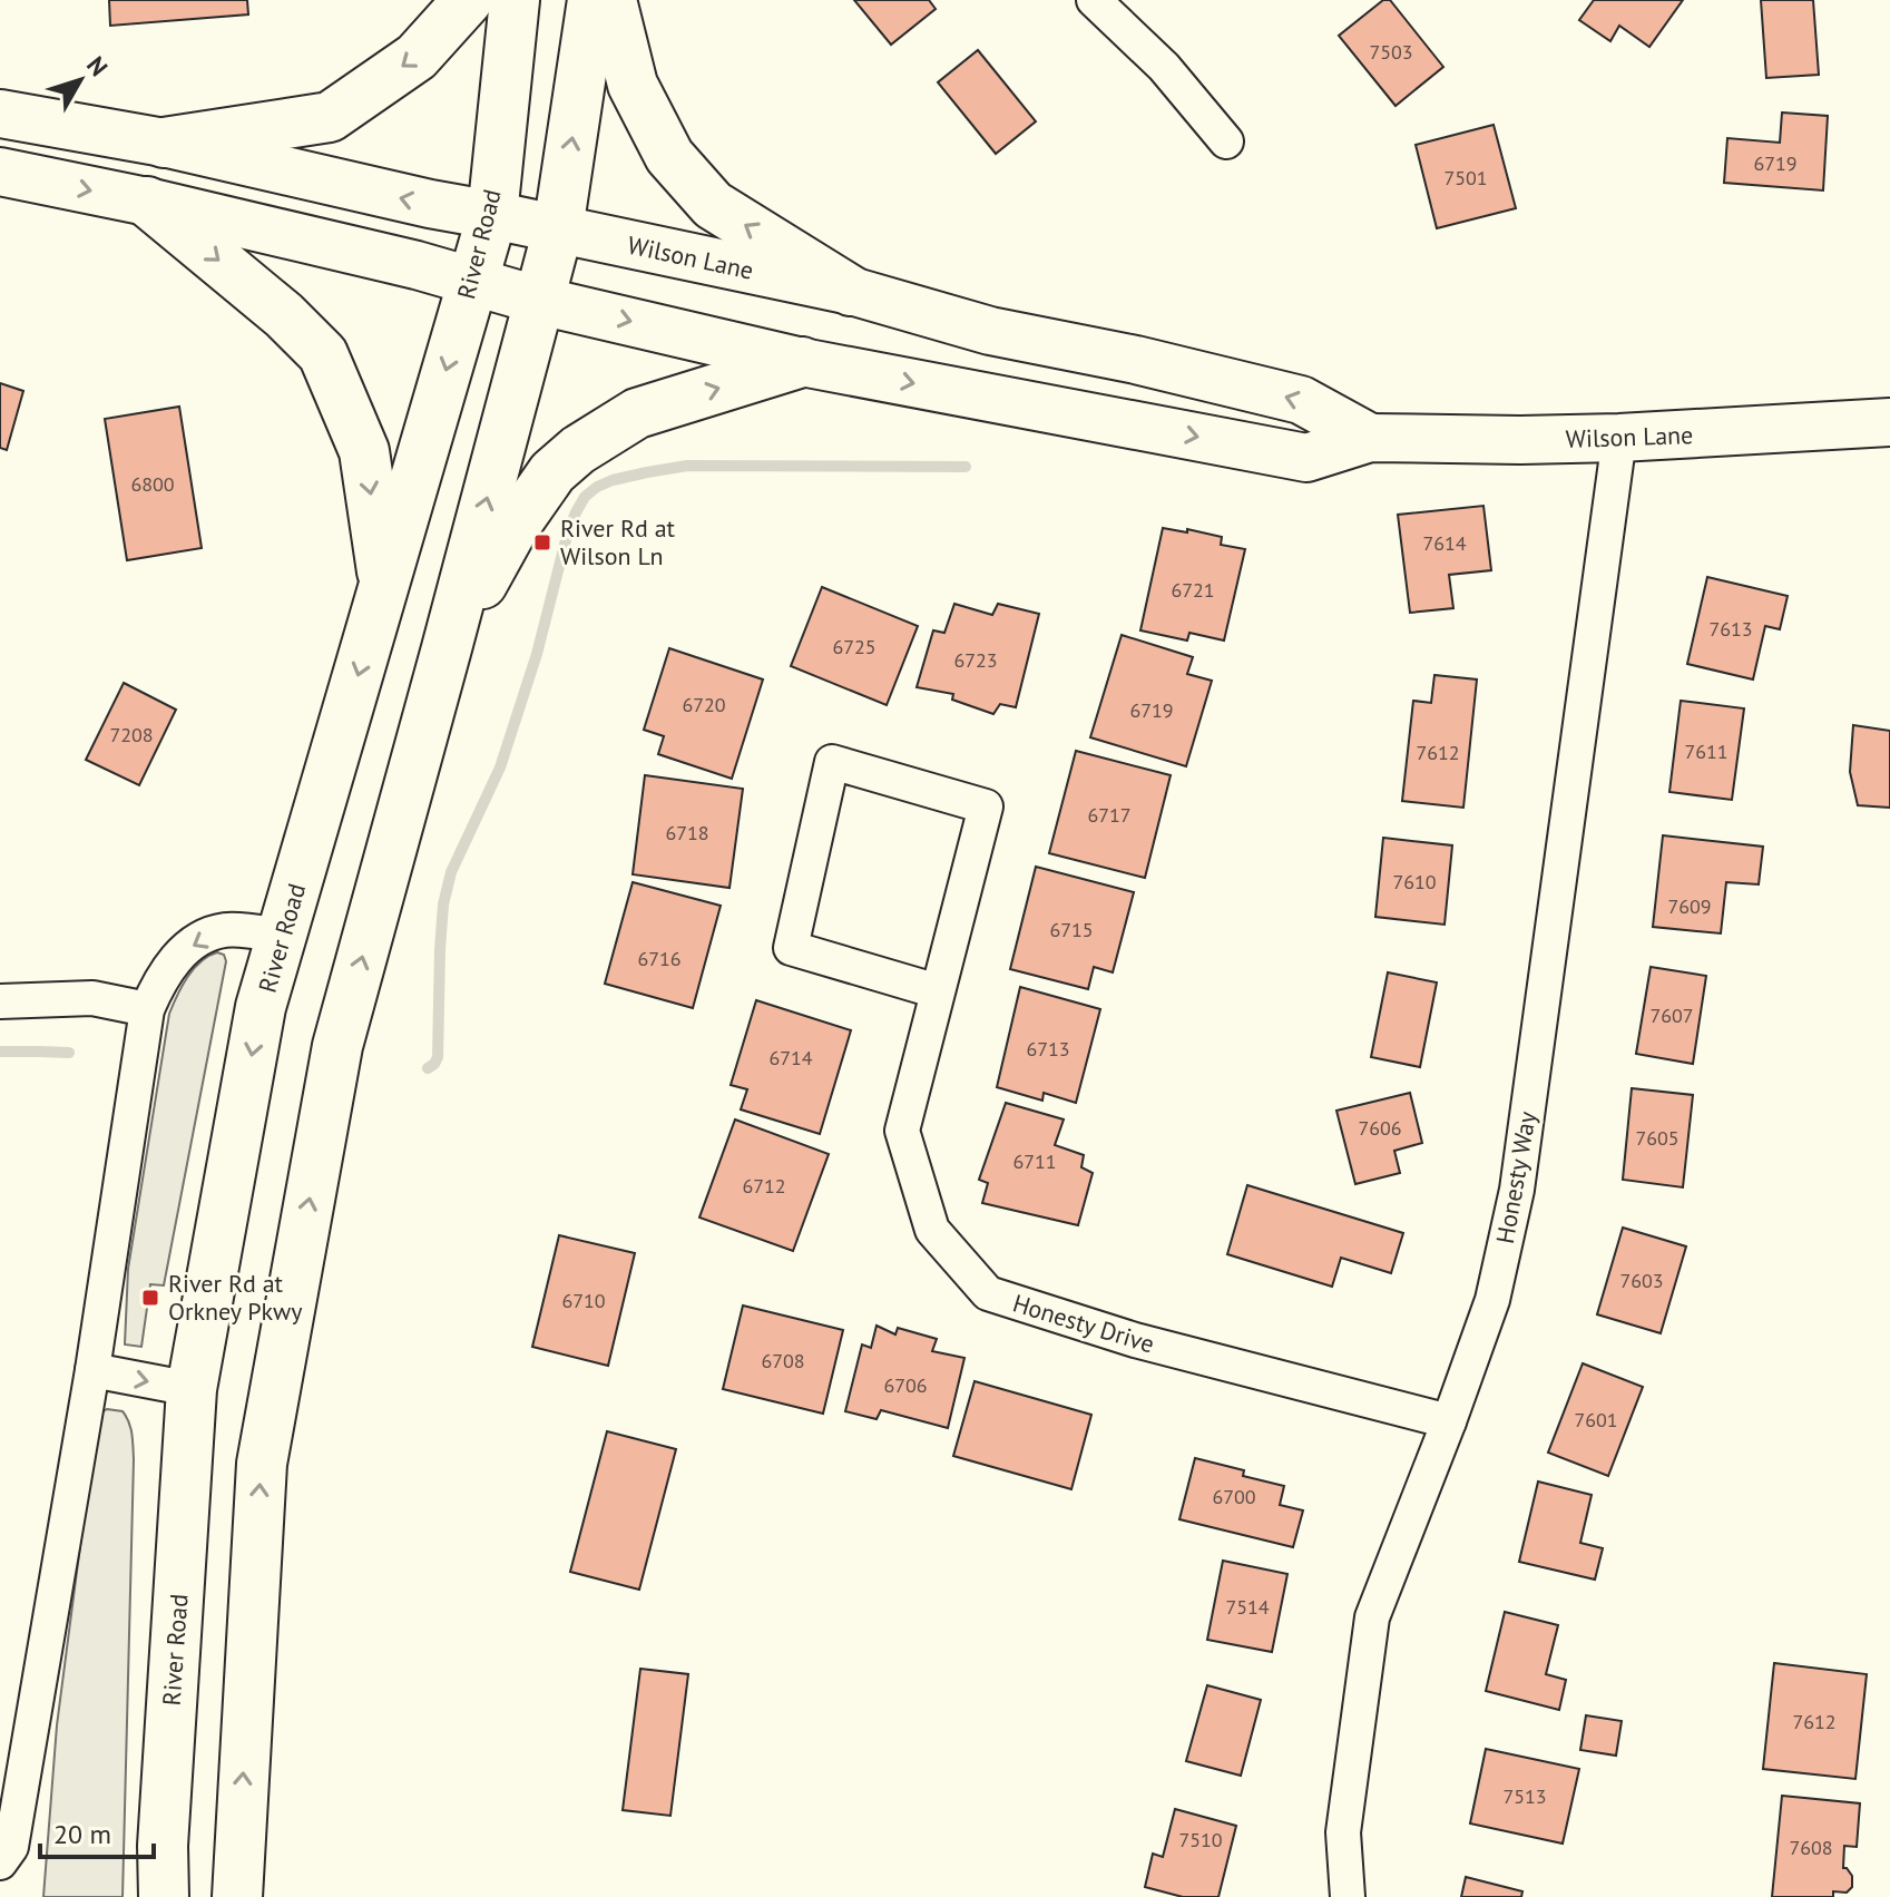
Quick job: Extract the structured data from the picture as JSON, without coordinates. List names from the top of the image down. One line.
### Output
{"streets":{"main road":["River Road","Wilson Lane"],"street":["Honesty Way","Honesty Drive"]},"crossings":[["River Road","Wilson Lane"],["Wilson Lane","Honesty Way"],["Honesty Way","Honesty Drive"]],"places":{"transit":["River Rd at Wilson Ln","River Rd at Orkney Pkwy"]},"house_numbers":["7503","6719","7501","6800","7614","6721","7613","6725","6723","6720","6719","7208","7611","7612","6717","6718","7610","7609","6715","6716","7607","6713","6714","7606","7605","6711","6712","7603","6710","6708","6706","7601","6700","7514","7612","7513","7510","7608"],"scale_bar":"20 m","north":"top right"}
